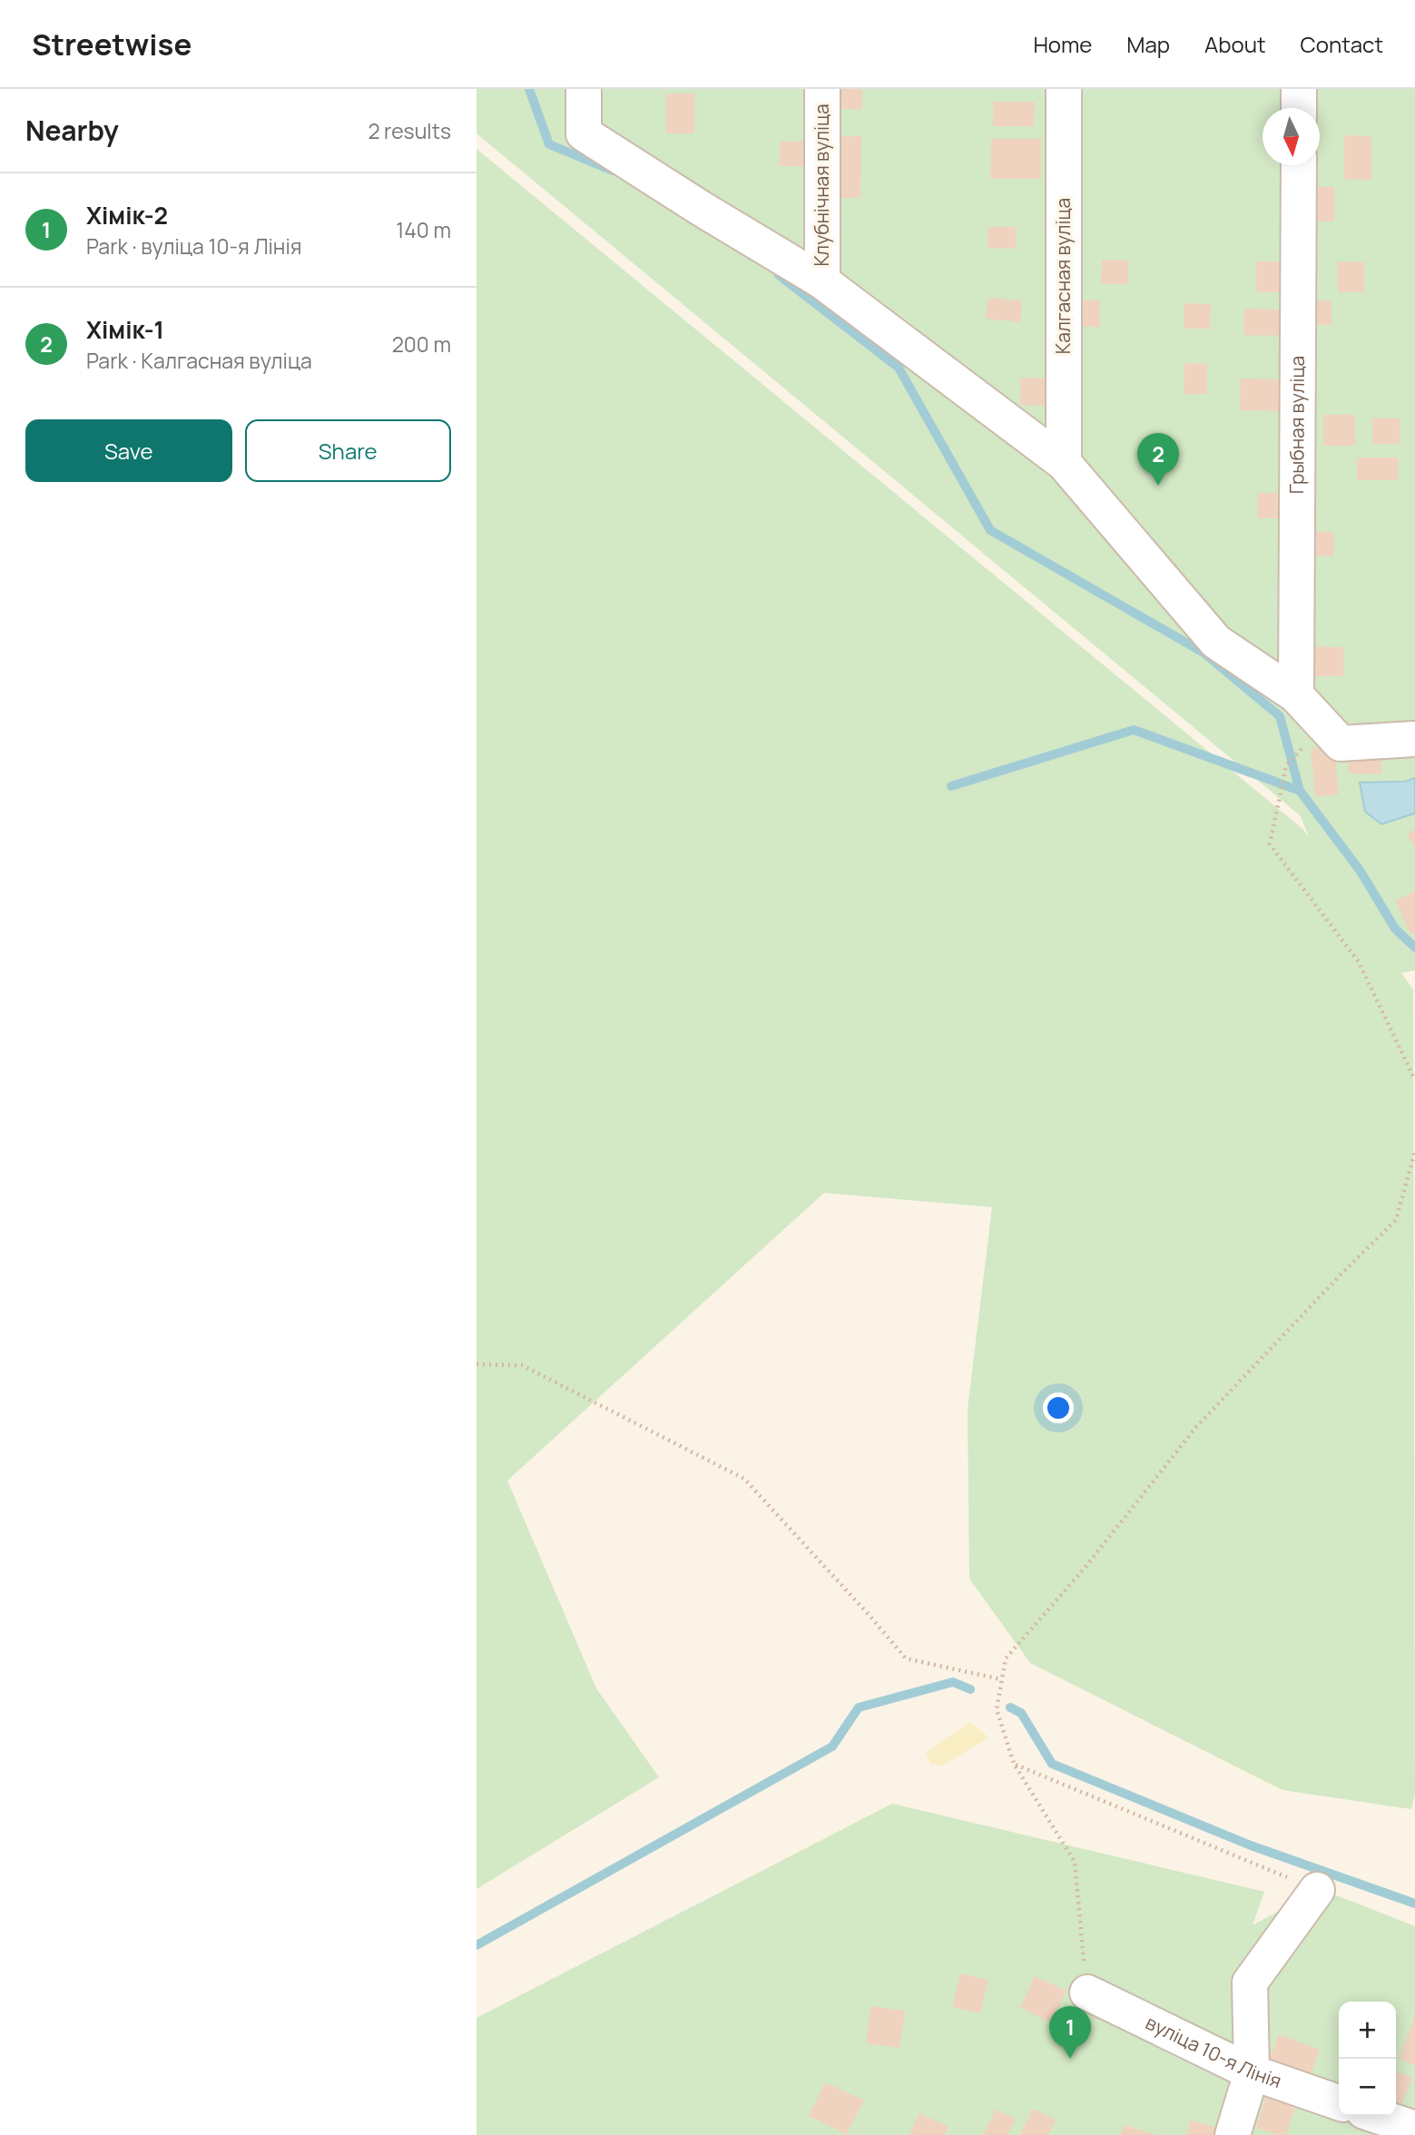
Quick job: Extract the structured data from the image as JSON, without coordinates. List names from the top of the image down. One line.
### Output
{"streets":{"street":["Клубнічная вуліца","Калгасная вуліца","Грыбная вуліца","вуліца 10-я Лінія"]},"north":"bottom","page":{"header":"Streetwise","nav":["Home","Map","About","Contact"],"heading":["Nearby","2 results"],"list":[{"mark":"1","name":"Хімік-2","note":"Park · вуліца 10-я Лінія","value":"140 m"},{"mark":"2","name":"Хімік-1","note":"Park · Калгасная вуліца","value":"200 m"}],"buttons":["Save","Share"],"pins":["2","1"],"map_buttons":["+","−"]}}
